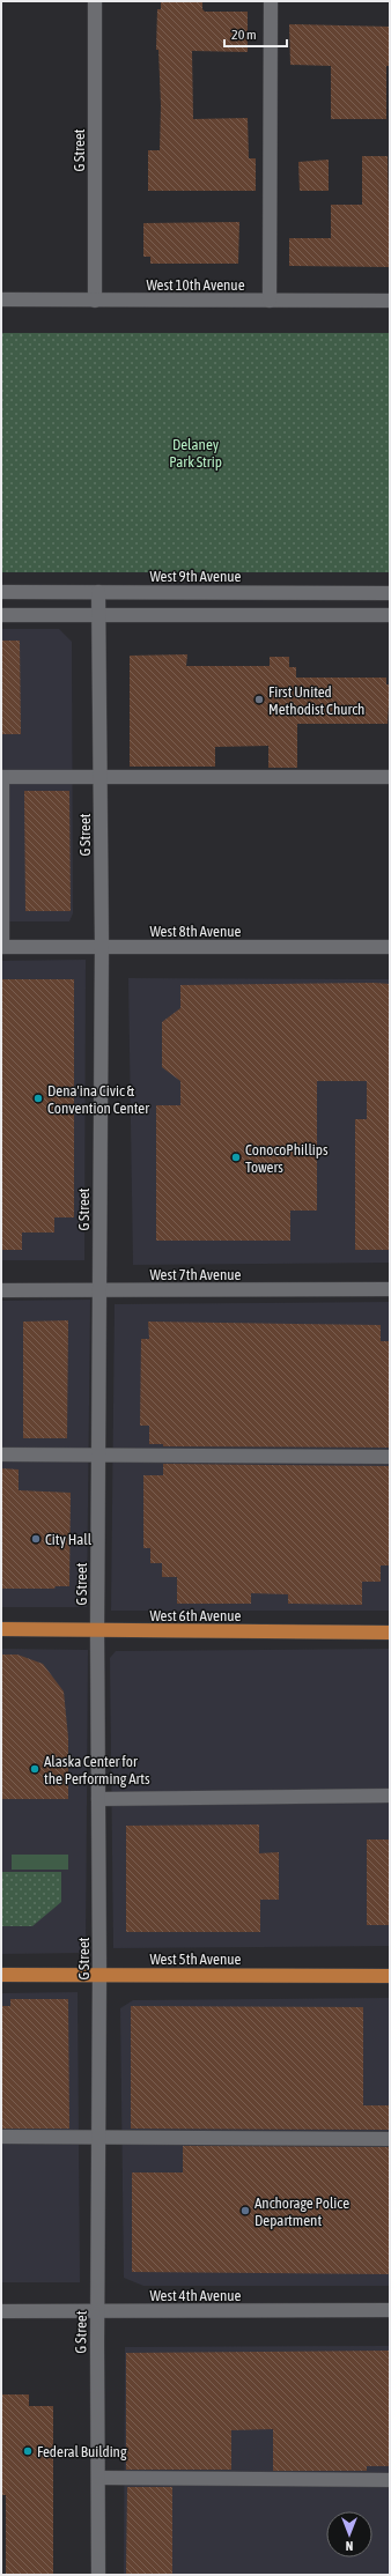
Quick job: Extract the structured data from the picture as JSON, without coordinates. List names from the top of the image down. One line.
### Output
{"streets":{"main road":["West 6th Avenue","West 5th Avenue"],"street":["G Street","West 10th Avenue","West 9th Avenue","West 8th Avenue","West 7th Avenue","West 4th Avenue"]},"crossings":[["G Street","West 10th Avenue"],["G Street","West 9th Avenue"],["G Street","West 8th Avenue"],["G Street","West 7th Avenue"],["G Street","West 6th Avenue"],["G Street","West 5th Avenue"],["G Street","West 4th Avenue"]],"parks":["Delaney Park Strip"],"places":["First United Methodist Church","Dena'ina Civic & Convention Center","ConocoPhillips Towers","City Hall","Alaska Center for the Performing Arts","Anchorage Police Department","Federal Building"],"scale_bar":"20 m","north":"bottom"}
